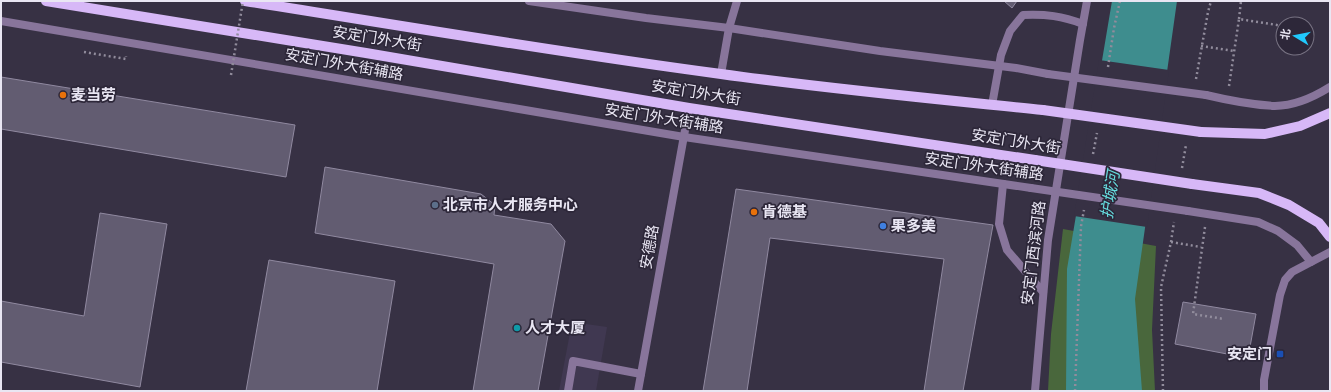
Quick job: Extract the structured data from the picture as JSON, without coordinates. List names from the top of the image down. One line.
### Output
{"streets":{"main road":["安定门外大街"],"street":["安定门外大街辅路","安德路","安定门西滨河路"]},"crossings":[["安定门外大街","安德路"],["安定门外大街辅路","安德路"]],"water":["护城河"],"places":{"other":["麦当劳","北京市人才服务中心","肯德基","果多美","人才大厦"],"transit":["安定门"]},"north":"left"}
